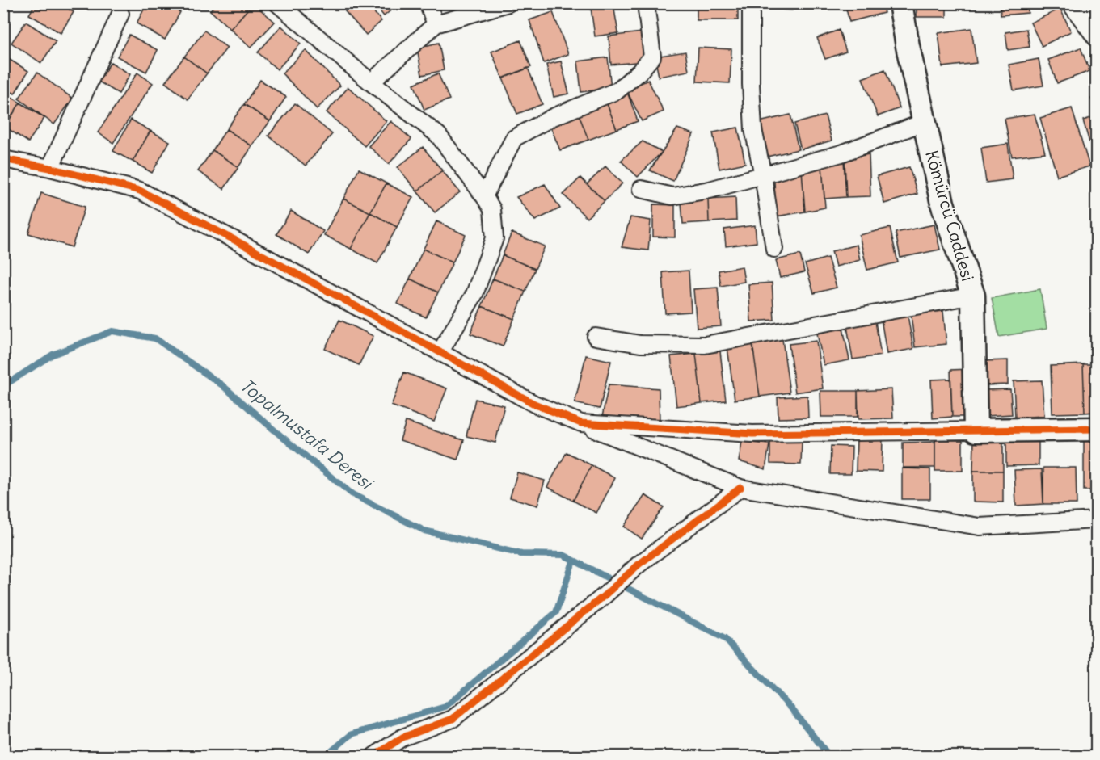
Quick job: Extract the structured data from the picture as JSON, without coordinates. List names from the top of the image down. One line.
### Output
{"streets":{"street":["Kömürcü Caddesi"]},"water":["Topalmustafa Deresi"]}
